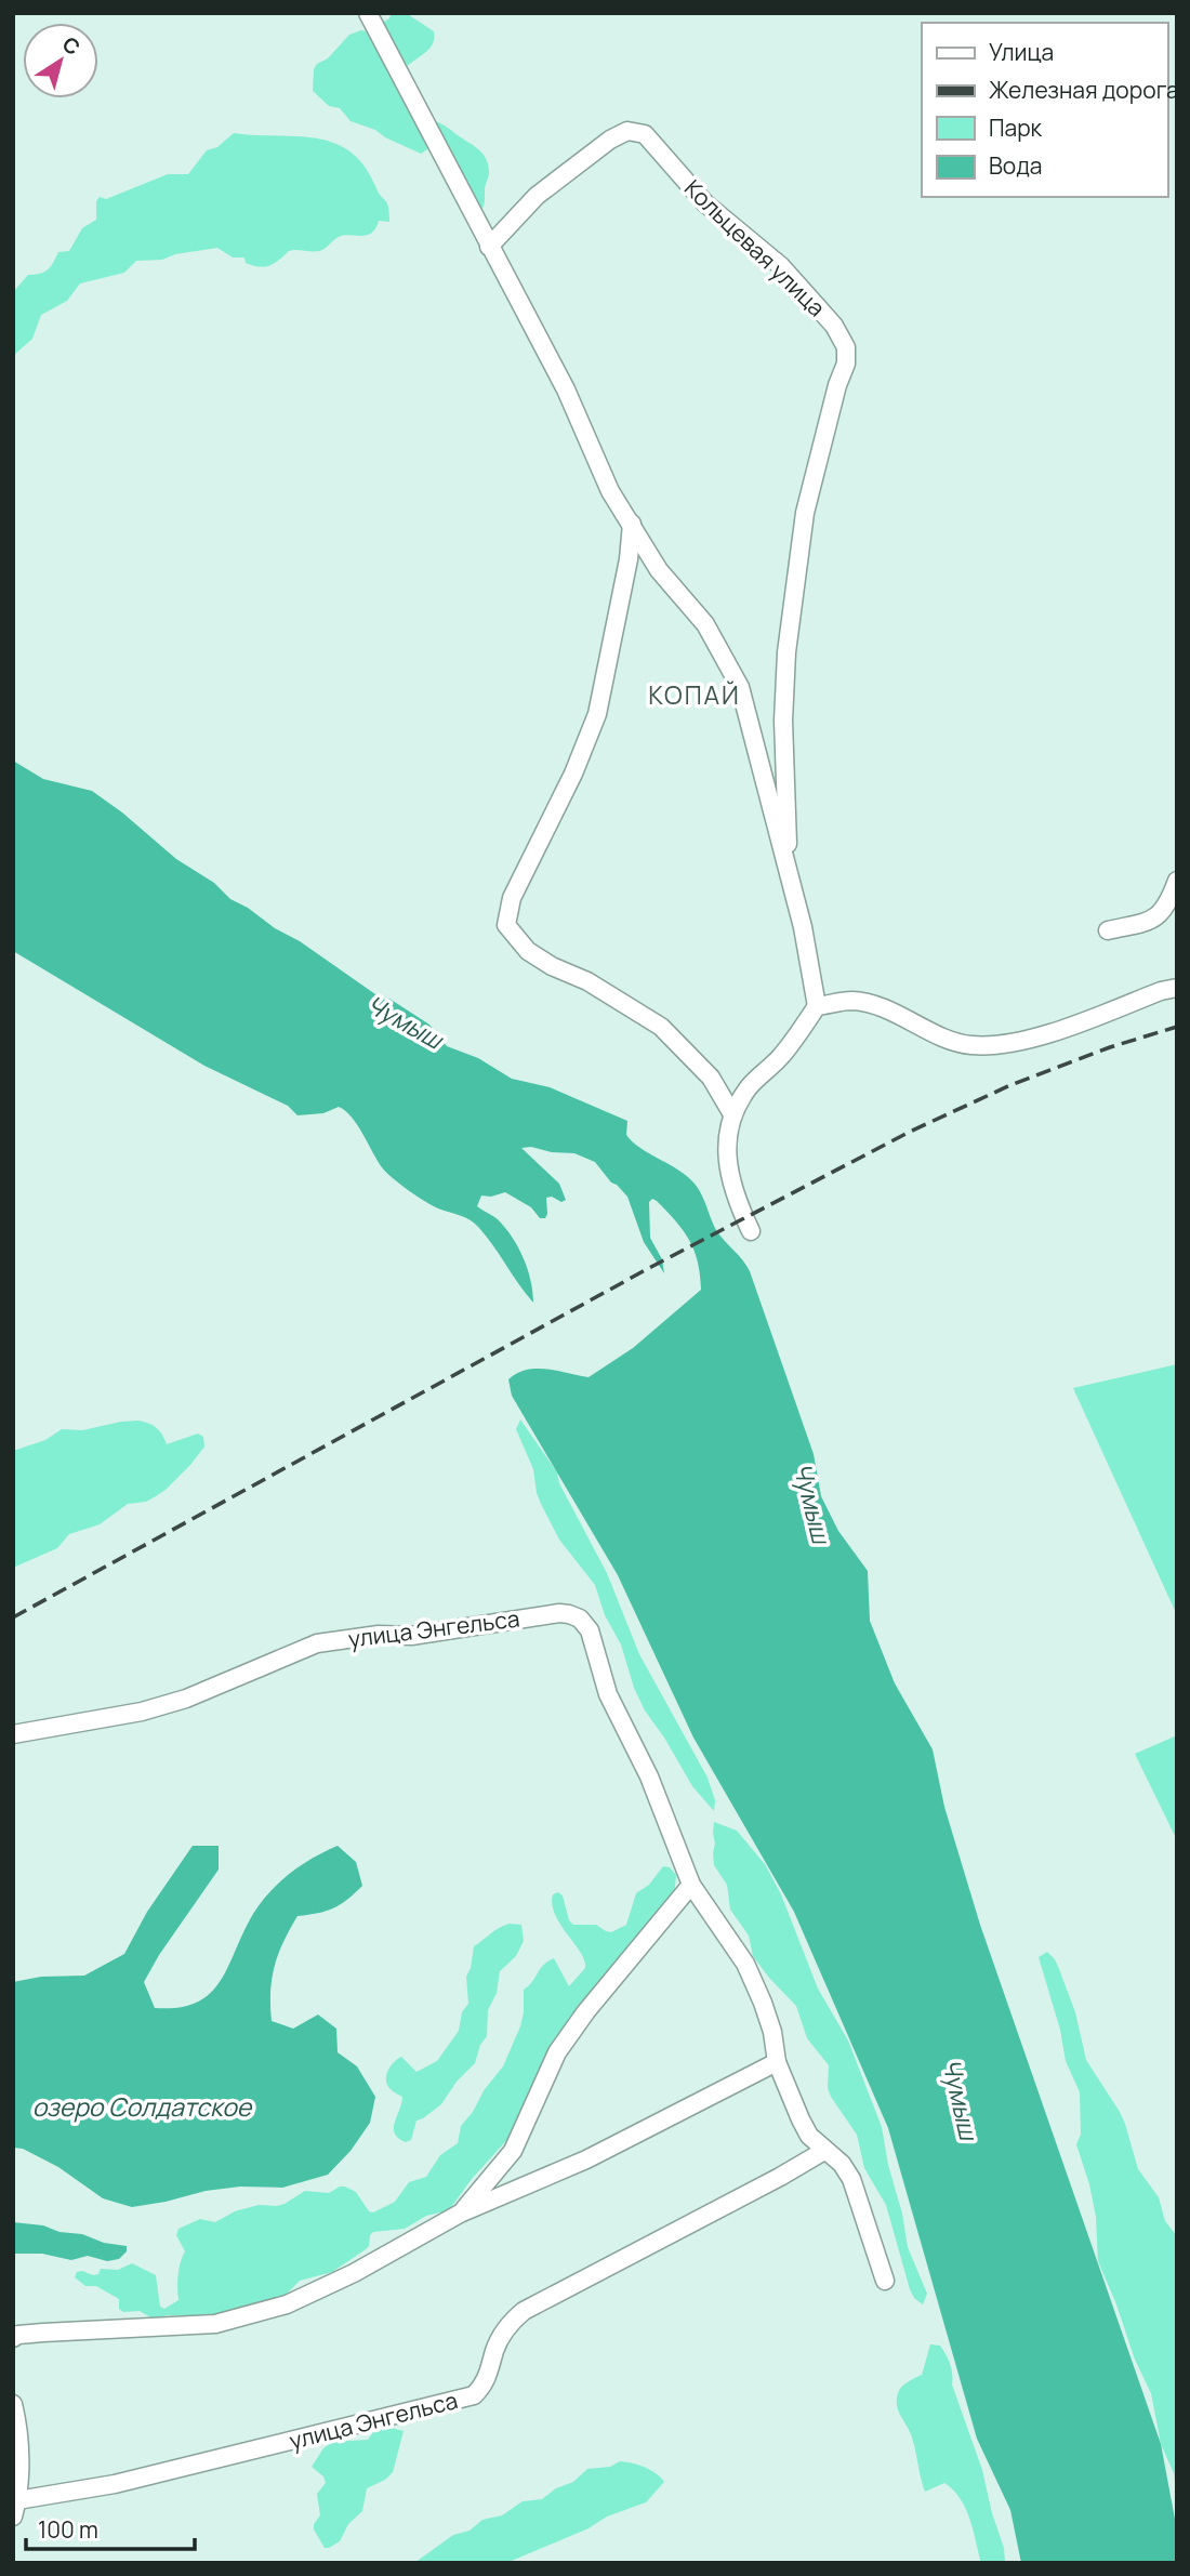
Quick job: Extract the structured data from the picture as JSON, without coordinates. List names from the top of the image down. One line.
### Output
{"streets":{"street":["Кольцевая улица","улица Энгельса"]},"districts":["КОПАЙ"],"water":["Чумыш","озеро Солдатское"],"legend":["Улица","Железная дорога","Парк","Вода"],"scale_bar":"100 m","north":"top right"}
